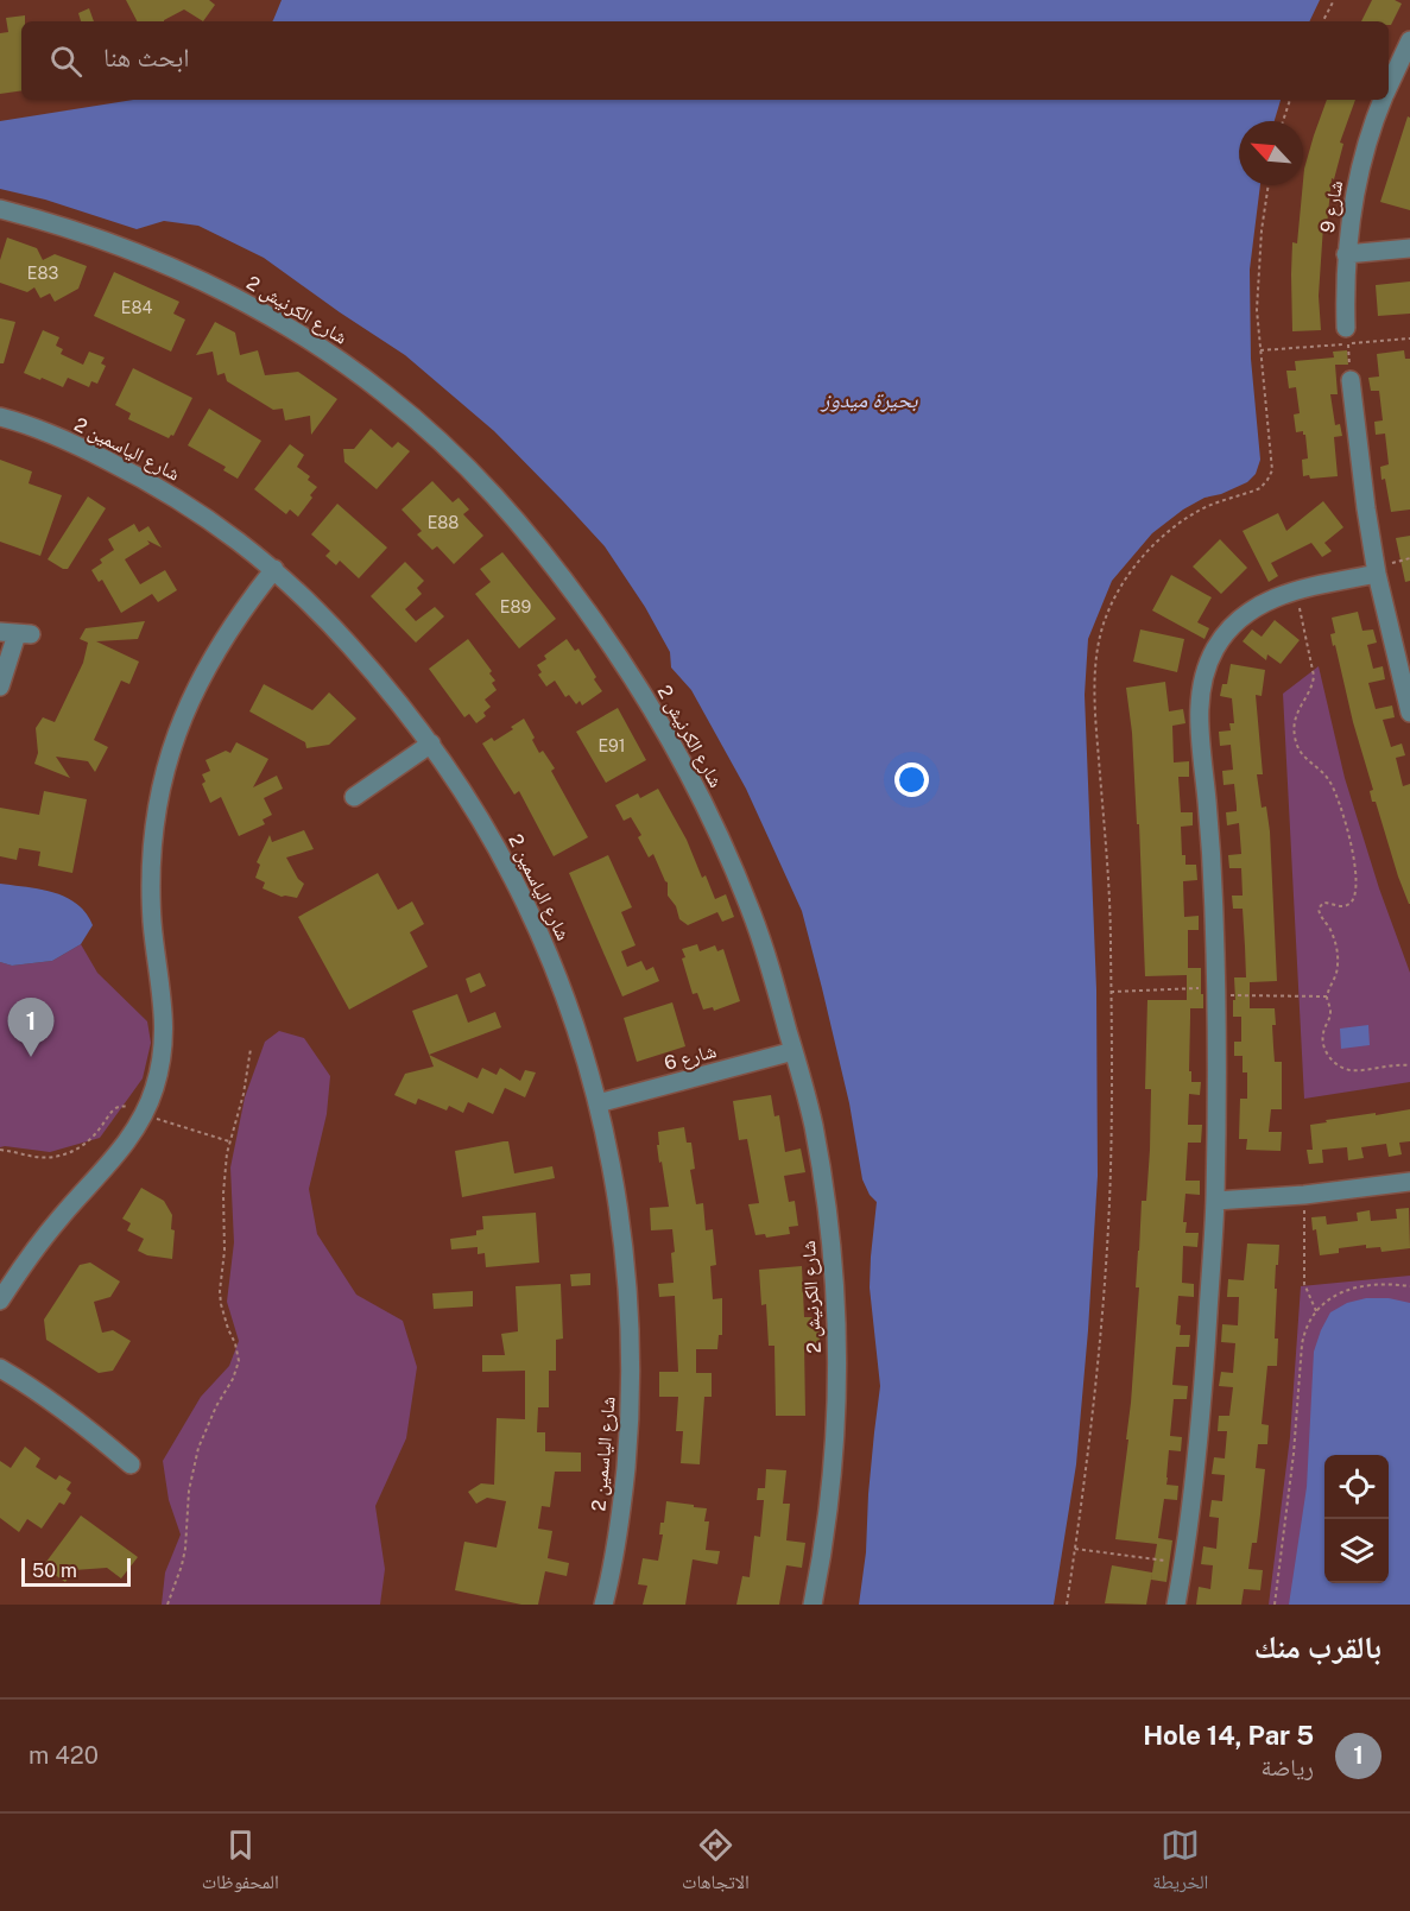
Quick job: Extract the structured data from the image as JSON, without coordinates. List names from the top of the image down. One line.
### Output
{"streets":{"street":["شارع 9","شارع الكرنيش 2","شارع الياسمين 2","شارع 6"]},"crossings":[["شارع الكرنيش 2","شارع 6"],["شارع الياسمين 2","شارع 6"]],"water":["بحيرة ميدوز"],"house_numbers":["E83","E84","E88","E89","E91"],"scale_bar":"50 m","north":"top left","page":{"search":"ابحث هنا","pins":"1","scale":"50 m","heading":"بالقرب منك","list":[{"mark":"1","name":"Hole 14, Par 5","note":"رياضة","value":"420 m"}],"nav":["الخريطة","الاتجاهات","المحفوظات"]}}
